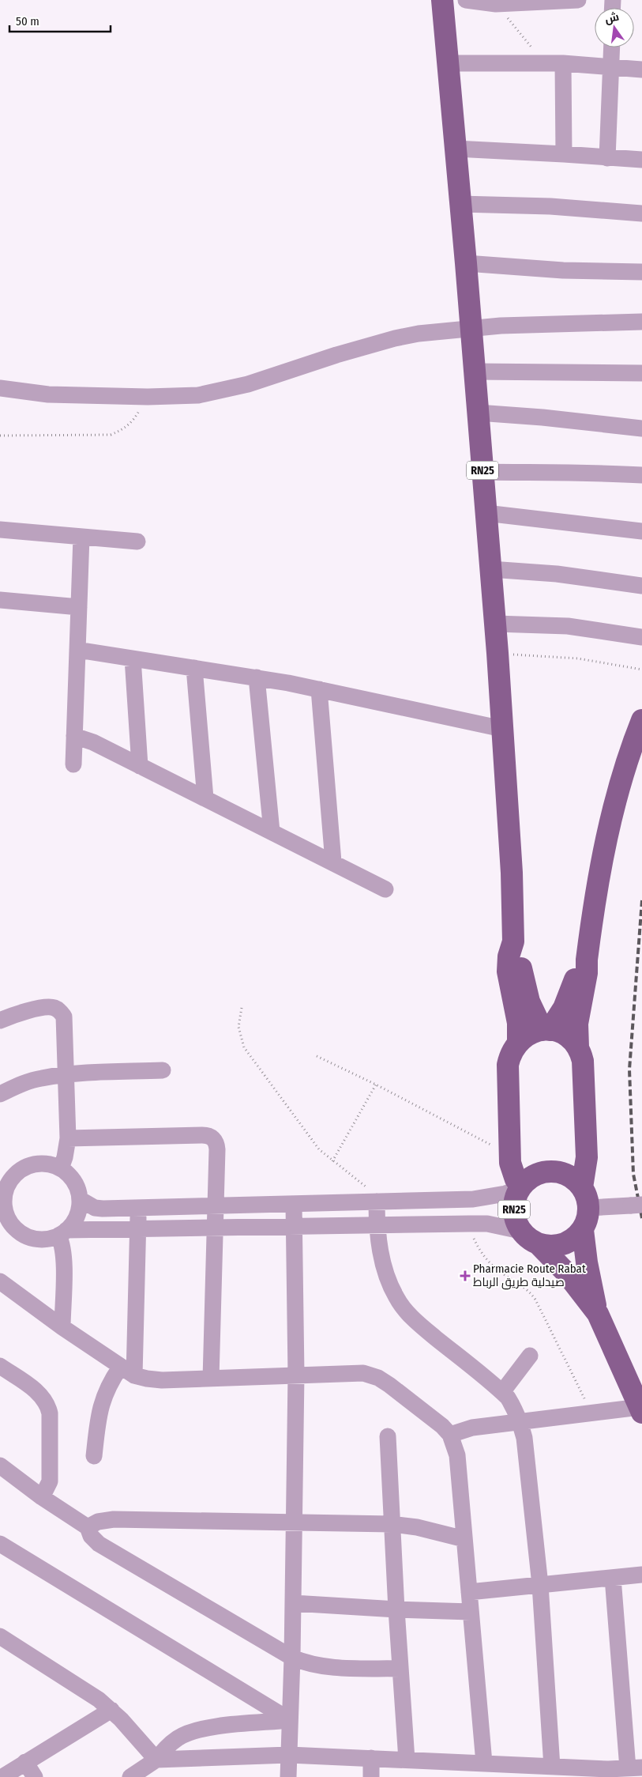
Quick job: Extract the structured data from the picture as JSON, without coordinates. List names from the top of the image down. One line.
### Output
{"streets":{"main road":["RN25"]},"places":{"health":["Pharmacie Route Rabat صيدلية طريق الرباط"]},"scale_bar":"50 m","north":"top"}
